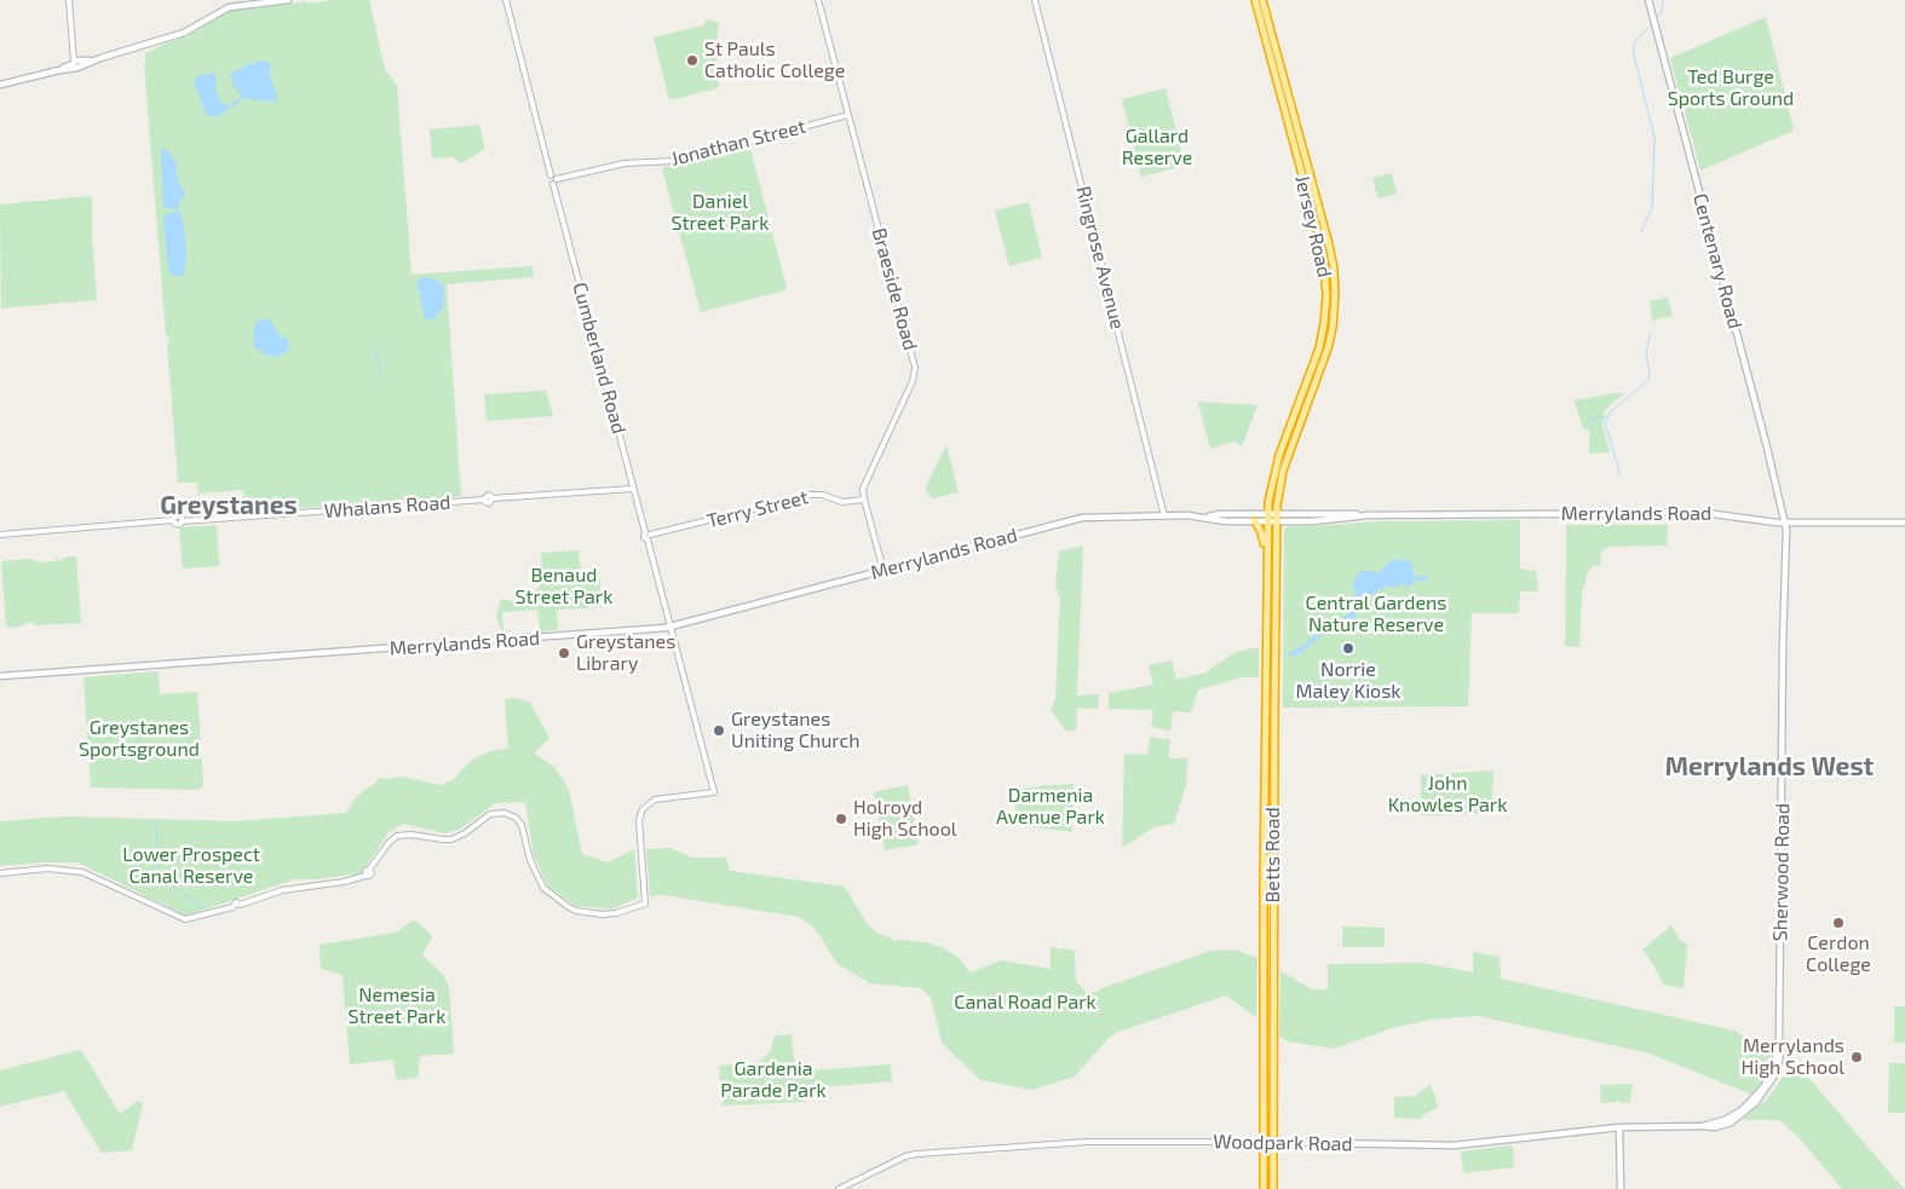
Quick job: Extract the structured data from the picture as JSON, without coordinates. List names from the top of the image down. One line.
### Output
{"streets":{"highway":["Jersey Road","Betts Road"],"main road":["Centenary Road","Merrylands Road","Sherwood Road","Woodpark Road"],"street":["Jonathan Street","Ringrose Avenue","Braeside Road","Cumberland Road","Whalans Road","Terry Street"]},"crossings":[["Jonathan Street","Braeside Road"],["Jonathan Street","Cumberland Road"],["Jersey Road","Merrylands Road"],["Jersey Road","Betts Road"],["Ringrose Avenue","Merrylands Road"],["Centenary Road","Merrylands Road"],["Centenary Road","Sherwood Road"],["Braeside Road","Terry Street"],["Braeside Road","Merrylands Road"],["Cumberland Road","Whalans Road"],["Cumberland Road","Terry Street"],["Cumberland Road","Merrylands Road"],["Merrylands Road","Betts Road"],["Merrylands Road","Sherwood Road"],["Betts Road","Woodpark Road"],["Sherwood Road","Woodpark Road"]],"districts":["Greystanes","Merrylands West"],"parks":["Ted Burge Sports Ground","Gallard Reserve","Daniel Street Park","Benaud Street Park","Central Gardens Nature Reserve","Greystanes Sportsground","John Knowles Park","Darmenia Avenue Park","Lower Prospect Canal Reserve","Nemesia Street Park","Canal Road Park","Gardenia Parade Park"],"places":["St Pauls Catholic College","Norrie Maley Kiosk","Greystanes Library","Greystanes Uniting Church","Holroyd High School","Cerdon College","Merrylands High School"]}
